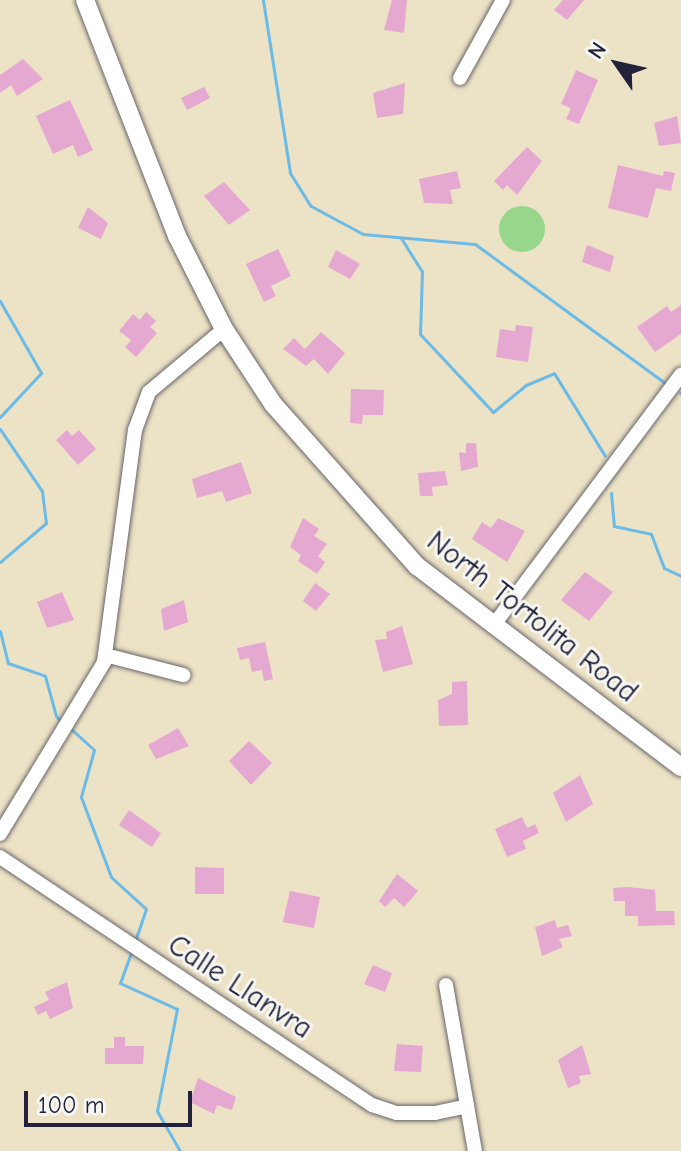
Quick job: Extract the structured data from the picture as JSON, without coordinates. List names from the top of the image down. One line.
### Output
{"streets":{"street":["North Tortolita Road","Calle Llanvra"]},"scale_bar":"100 m","north":"top left"}
